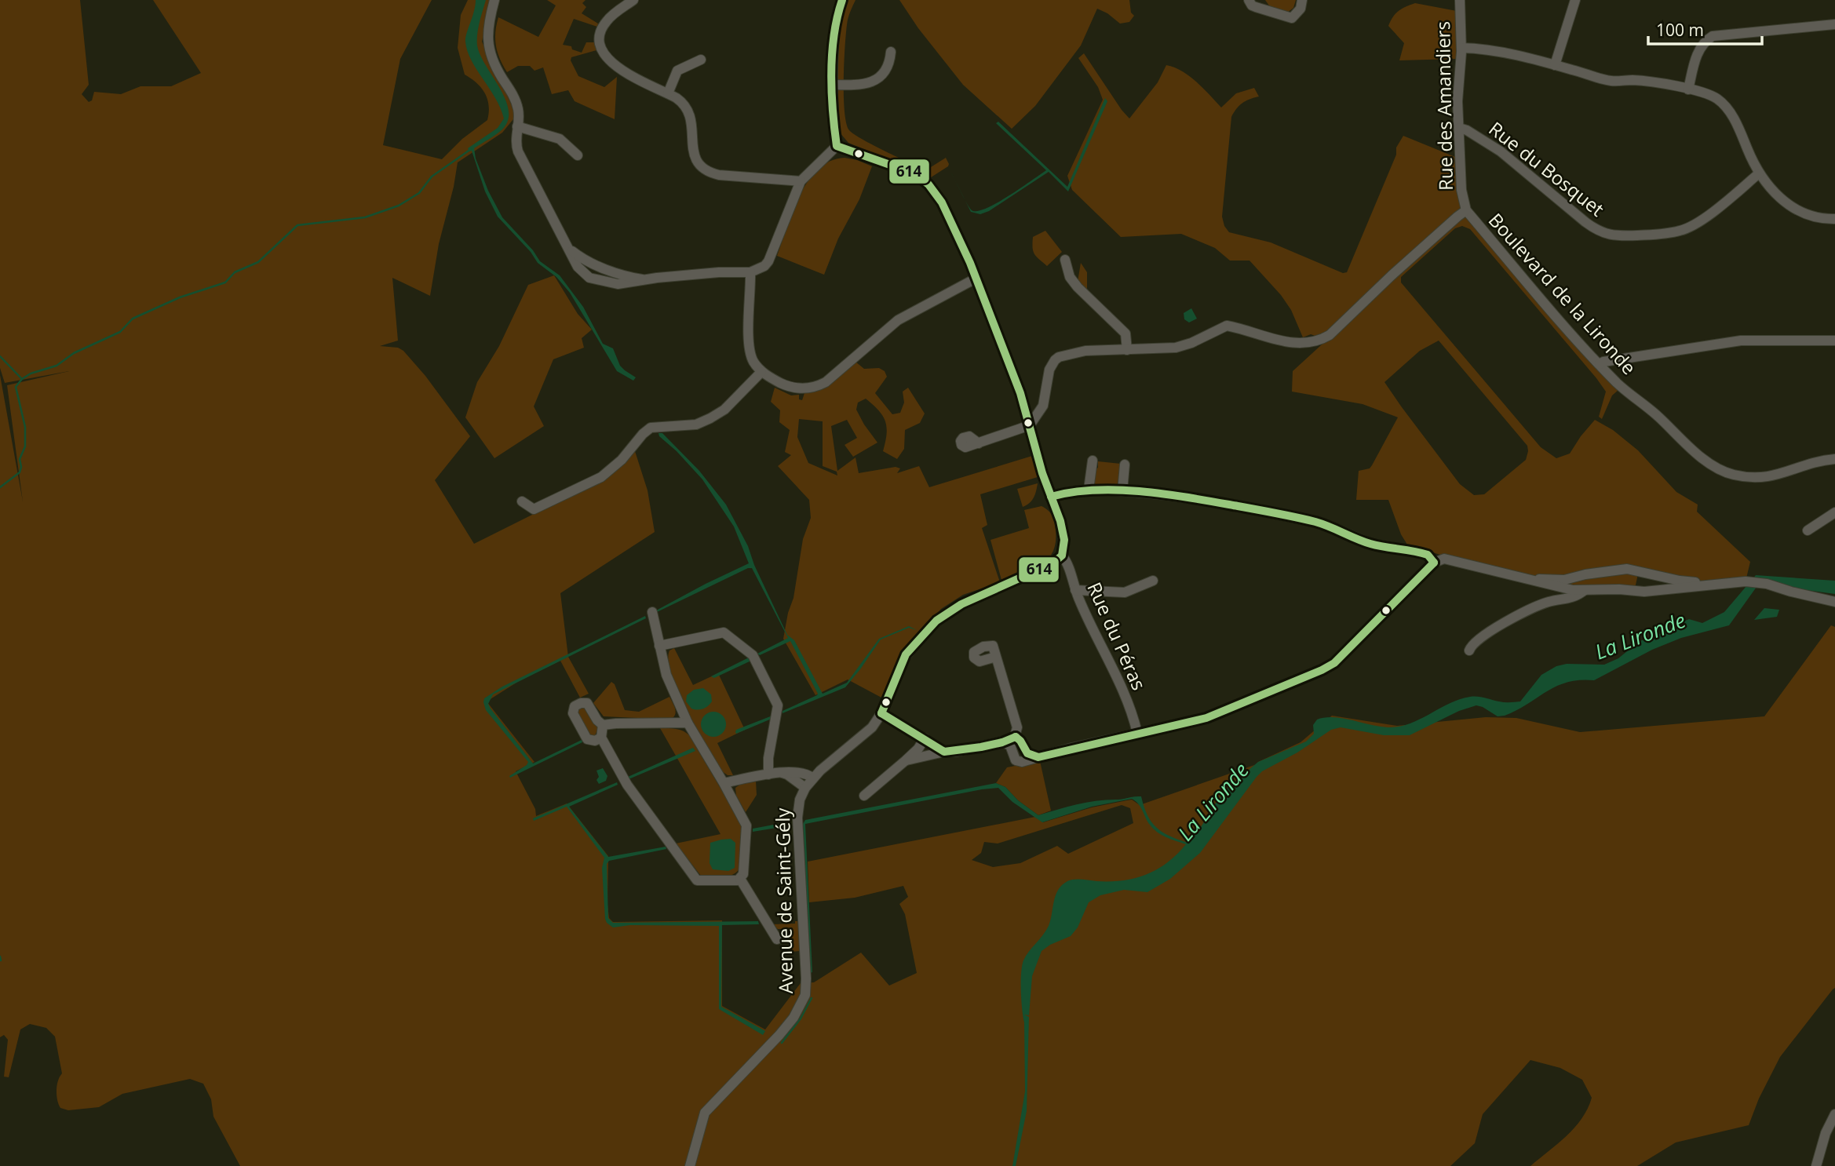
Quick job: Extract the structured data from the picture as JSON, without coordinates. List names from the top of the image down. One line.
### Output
{"streets":{"street":["Rue des Amandiers","Rue du Bosquet","Boulevard de la Lironde","Rue du Péras","Avenue de Saint-Gély"]},"crossings":[["Rue des Amandiers","Rue du Bosquet"],["Rue des Amandiers","Boulevard de la Lironde"],["Rue du Péras","Avenue de Saint-Gély"]],"water":["La Lironde"],"lines":["transit line 614"],"scale_bar":"100 m"}
